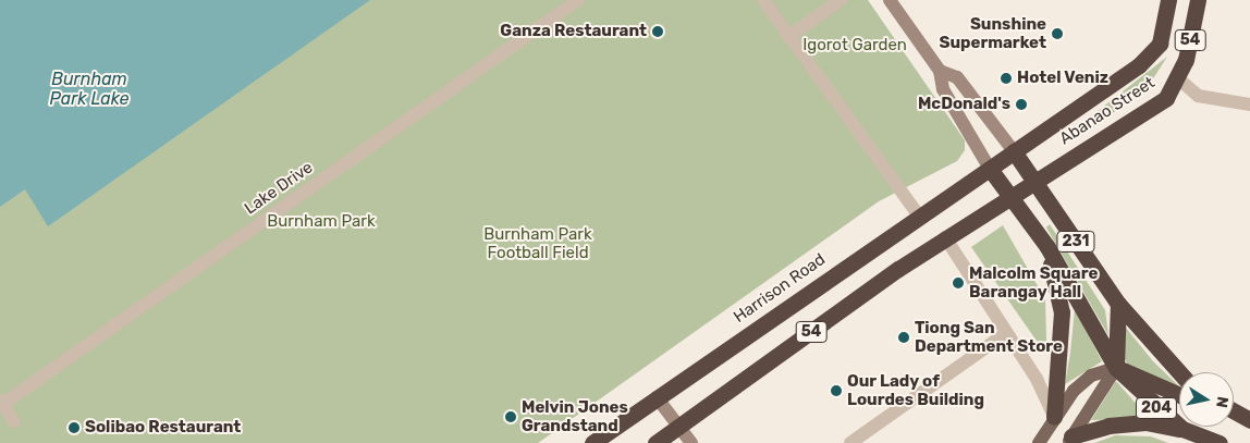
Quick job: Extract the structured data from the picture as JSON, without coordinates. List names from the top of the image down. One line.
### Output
{"streets":{"highway":["54","Abanao Street","231","Harrison Road","204"],"street":["Lake Drive"]},"crossings":[["54","Abanao Street"],["54","231"],["Abanao Street","231"],["Abanao Street","Harrison Road"],["231","Harrison Road"],["231","204"]],"water":["Burnham Park Lake"],"parks":["Igorot Garden","Burnham Park","Burnham Park Football Field"],"places":["Ganza Restaurant","Sunshine Supermarket","Hotel Veniz","McDonald's","Malcolm Square Barangay Hall","Tiong San Department Store","Our Lady of Lourdes Building","Melvin Jones Grandstand","Solibao Restaurant"],"north":"right"}
